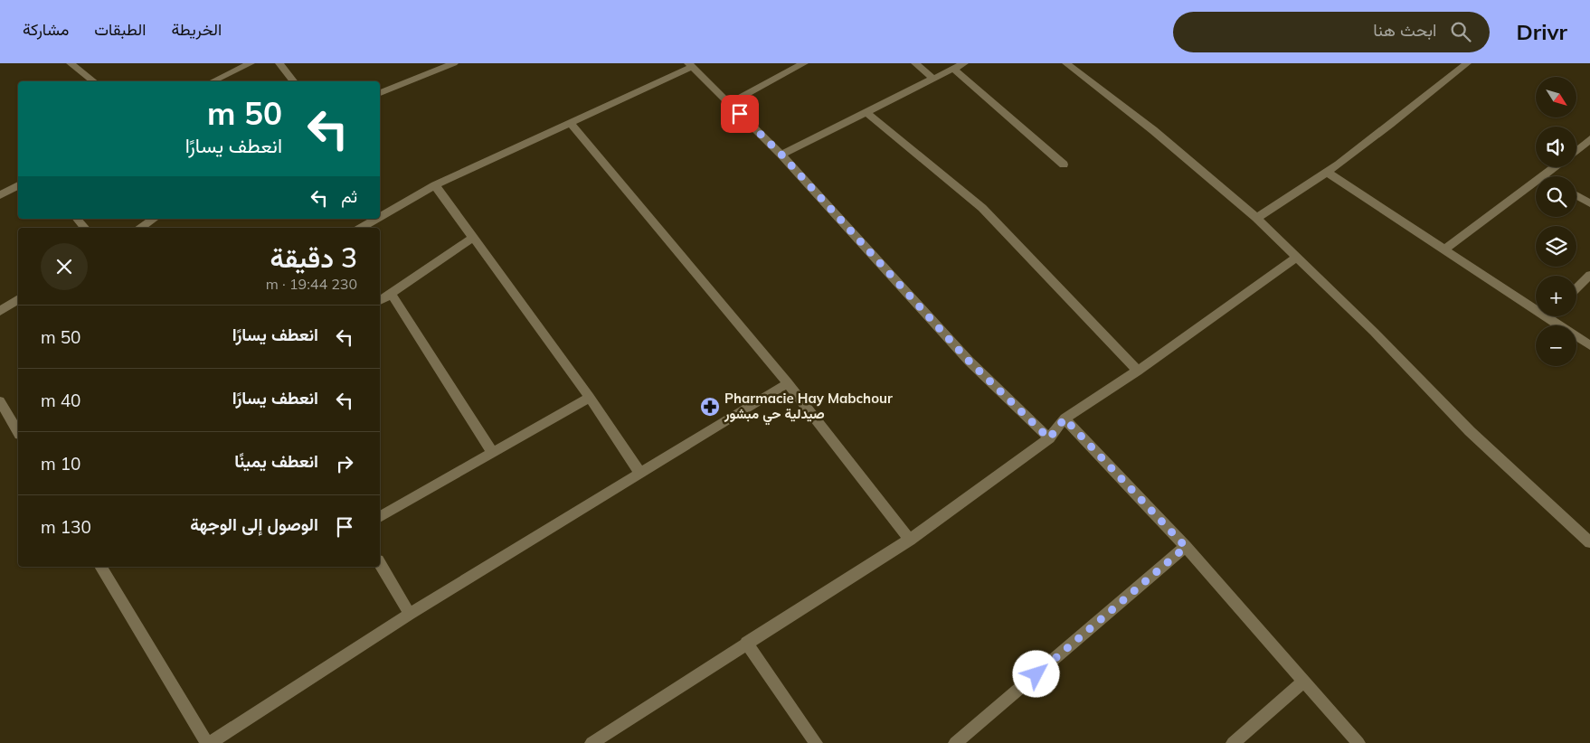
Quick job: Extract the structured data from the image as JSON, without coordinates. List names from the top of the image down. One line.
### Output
{"places":{"pharmacy":["Pharmacie Hay Mabchour صيدلية حي مبشور"]},"north":"bottom right","page":{"header":"Drivr","search":"ابحث هنا","nav":["الخريطة","الطبقات","مشاركة"],"map_buttons":["+","−"],"turn":["50 m","انعطف يسارًا"],"then":"ثم","heading":["3 دقيقة","230 m · 19:44"],"list":[{"name":"انعطف يسارًا","value":"50 m"},{"name":"انعطف يسارًا","value":"40 m"},{"name":"انعطف يمينًا","value":"10 m"},{"name":"الوصول إلى الوجهة","value":"130 m"}]}}
